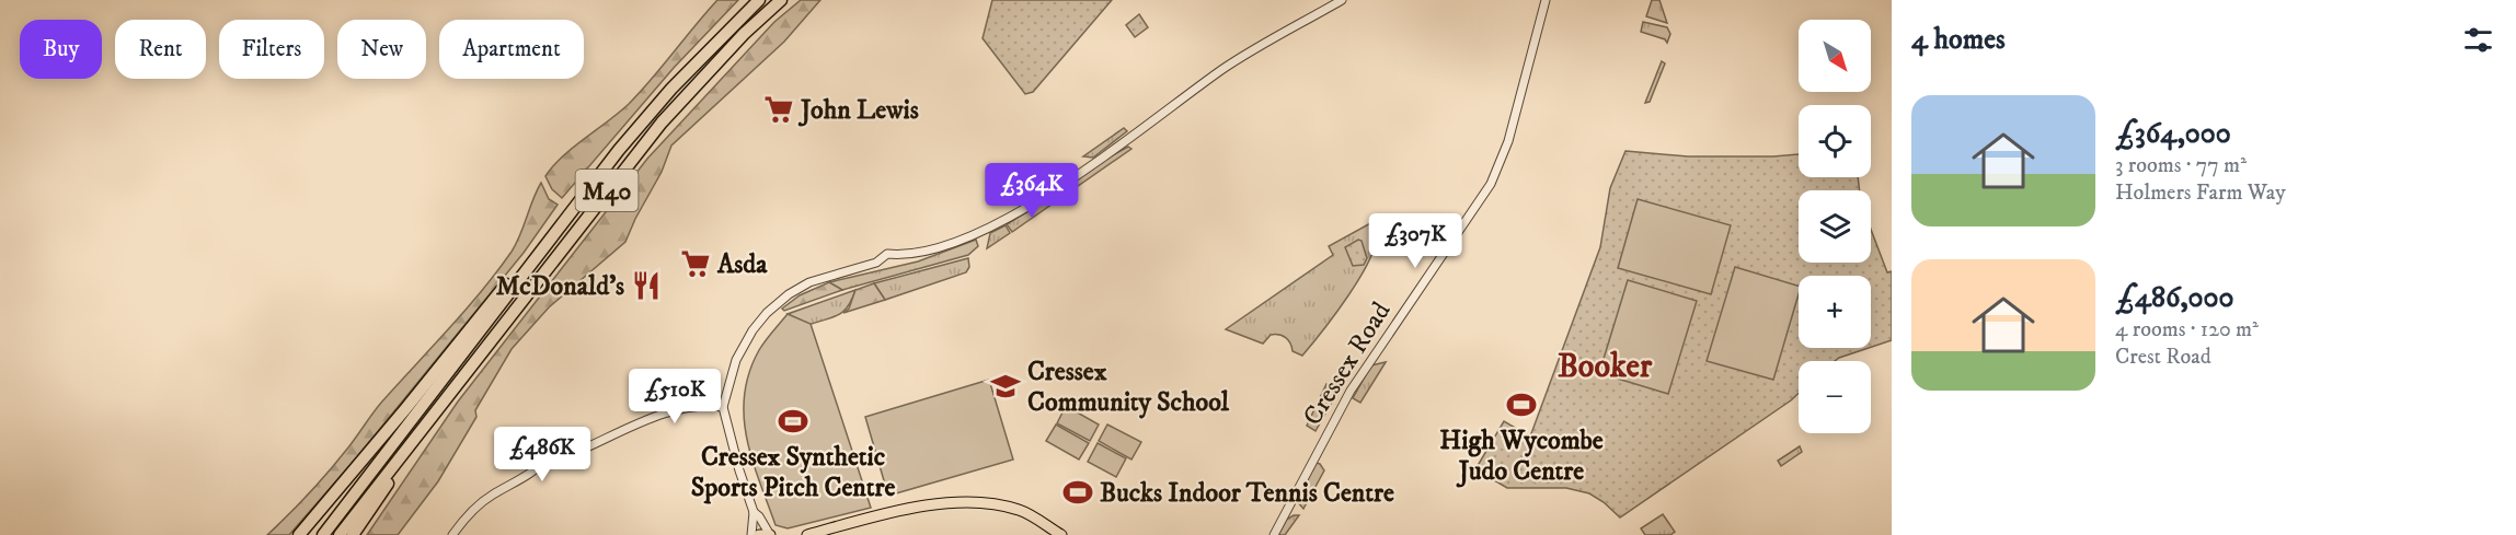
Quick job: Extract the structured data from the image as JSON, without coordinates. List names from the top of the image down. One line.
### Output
{"streets":{"highway":["M40"],"street":["Cressex Road"]},"districts":["Booker"],"places":{"supermarket":["John Lewis","Asda"],"restaurant":["McDonald's"],"school or university":["Cressex Community School"],"sports":["High Wycombe Judo Centre","Cressex Synthetic Sports Pitch Centre","Bucks Indoor Tennis Centre"]},"north":"bottom right","page":{"heading":"4 homes","map_buttons":["+","−"],"chip":["Buy","Rent","Filters","New","Apartment"],"list":[{"name":"£364,000","note":"3 rooms · 77 m² · Holmers Farm Way"},{"name":"£486,000","note":"4 rooms · 120 m² · Crest Road"}],"price":["£364K","£307K","£510K","£486K"]}}
